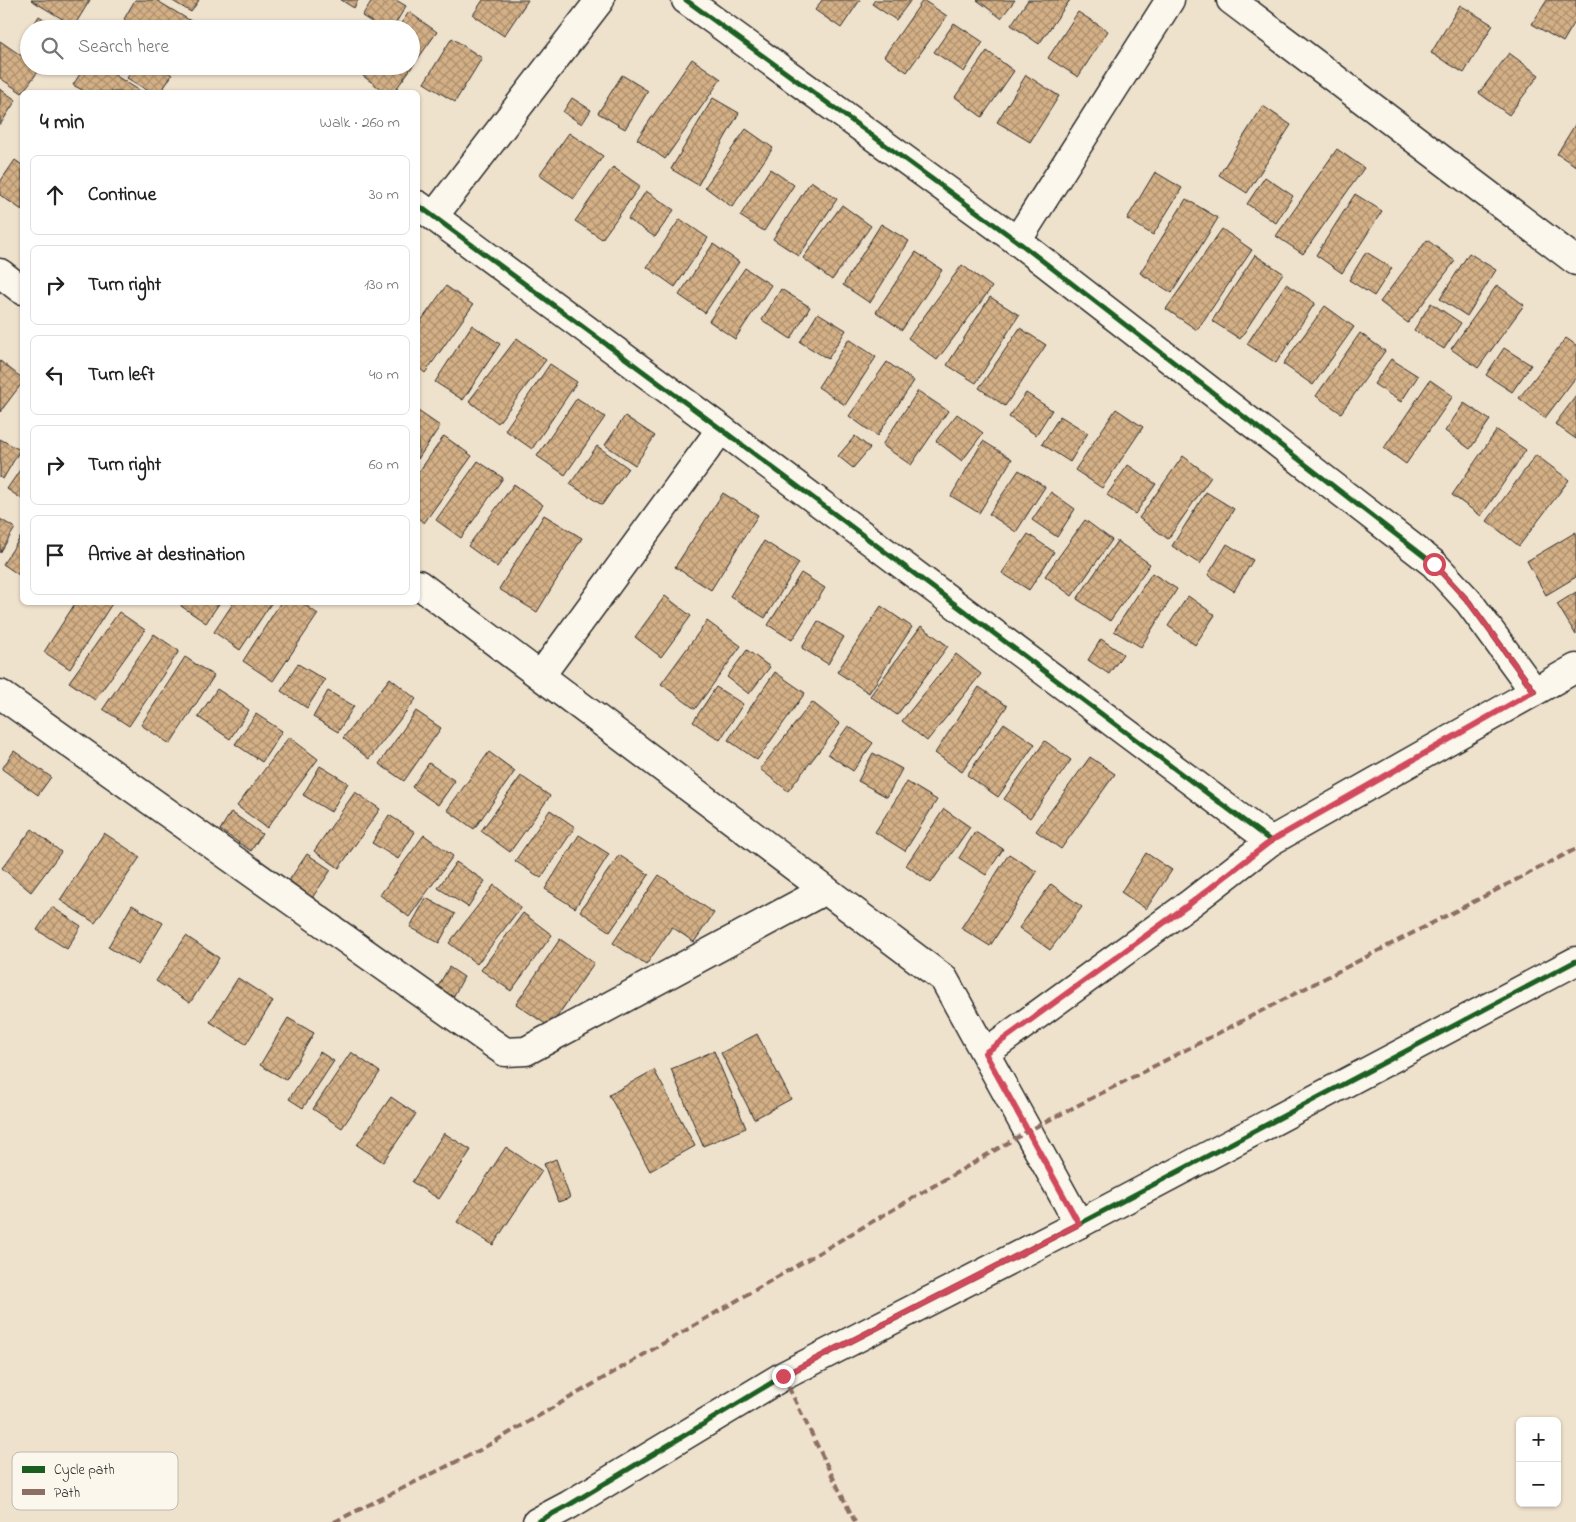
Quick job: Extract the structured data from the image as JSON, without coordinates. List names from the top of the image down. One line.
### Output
{"legend":["Cycle path","Path"],"page":{"search":"Search here","heading":["4 min","Walk · 260 m"],"list":[["Continue","30 m"],["Turn right","130 m"],["Turn left","40 m"],["Turn right","60 m"],"Arrive at destination"],"map_buttons":["+","−"]}}
